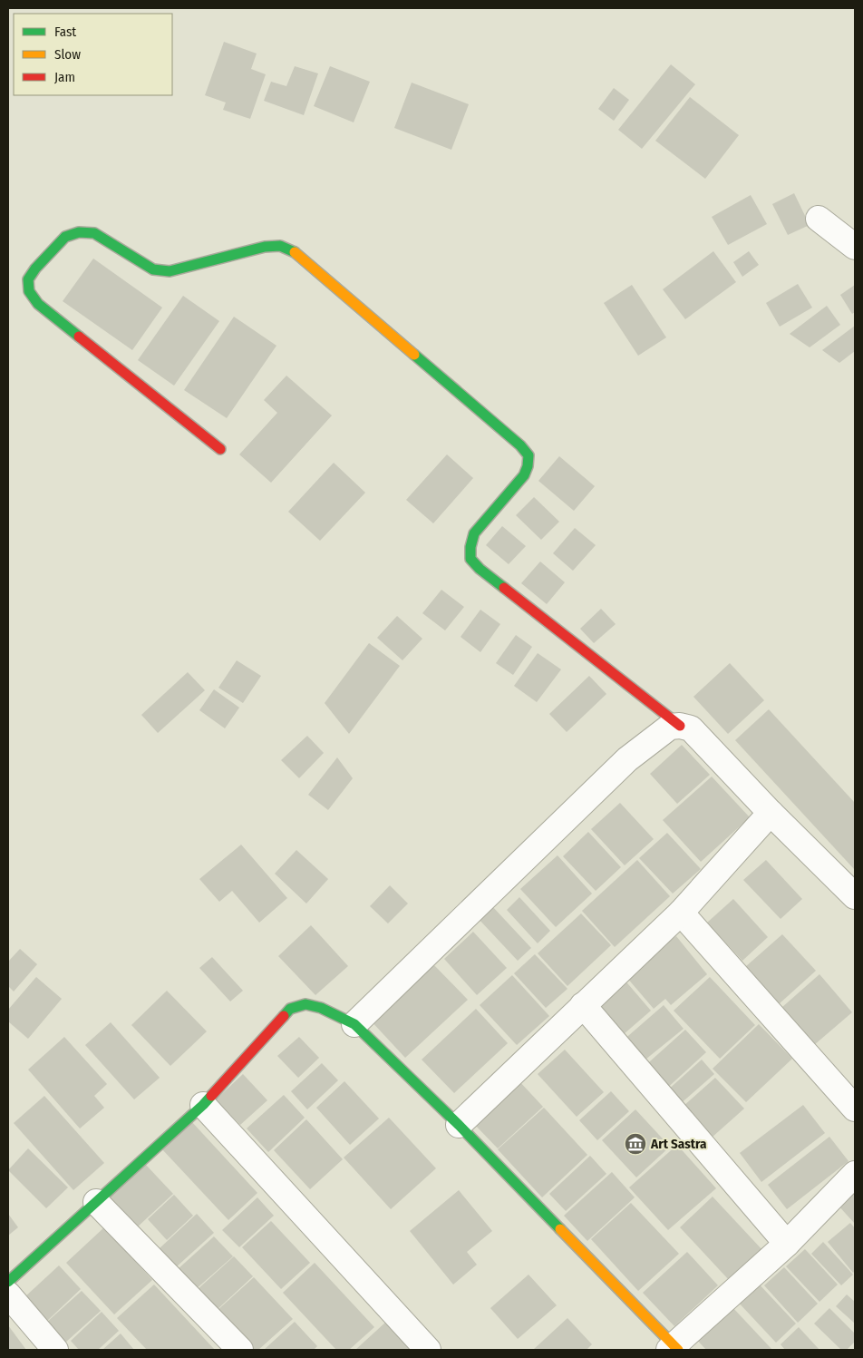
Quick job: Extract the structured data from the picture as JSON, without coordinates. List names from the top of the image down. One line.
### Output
{"places":{"museum":["Art Sastra"]},"legend":["Fast","Slow","Jam"]}
